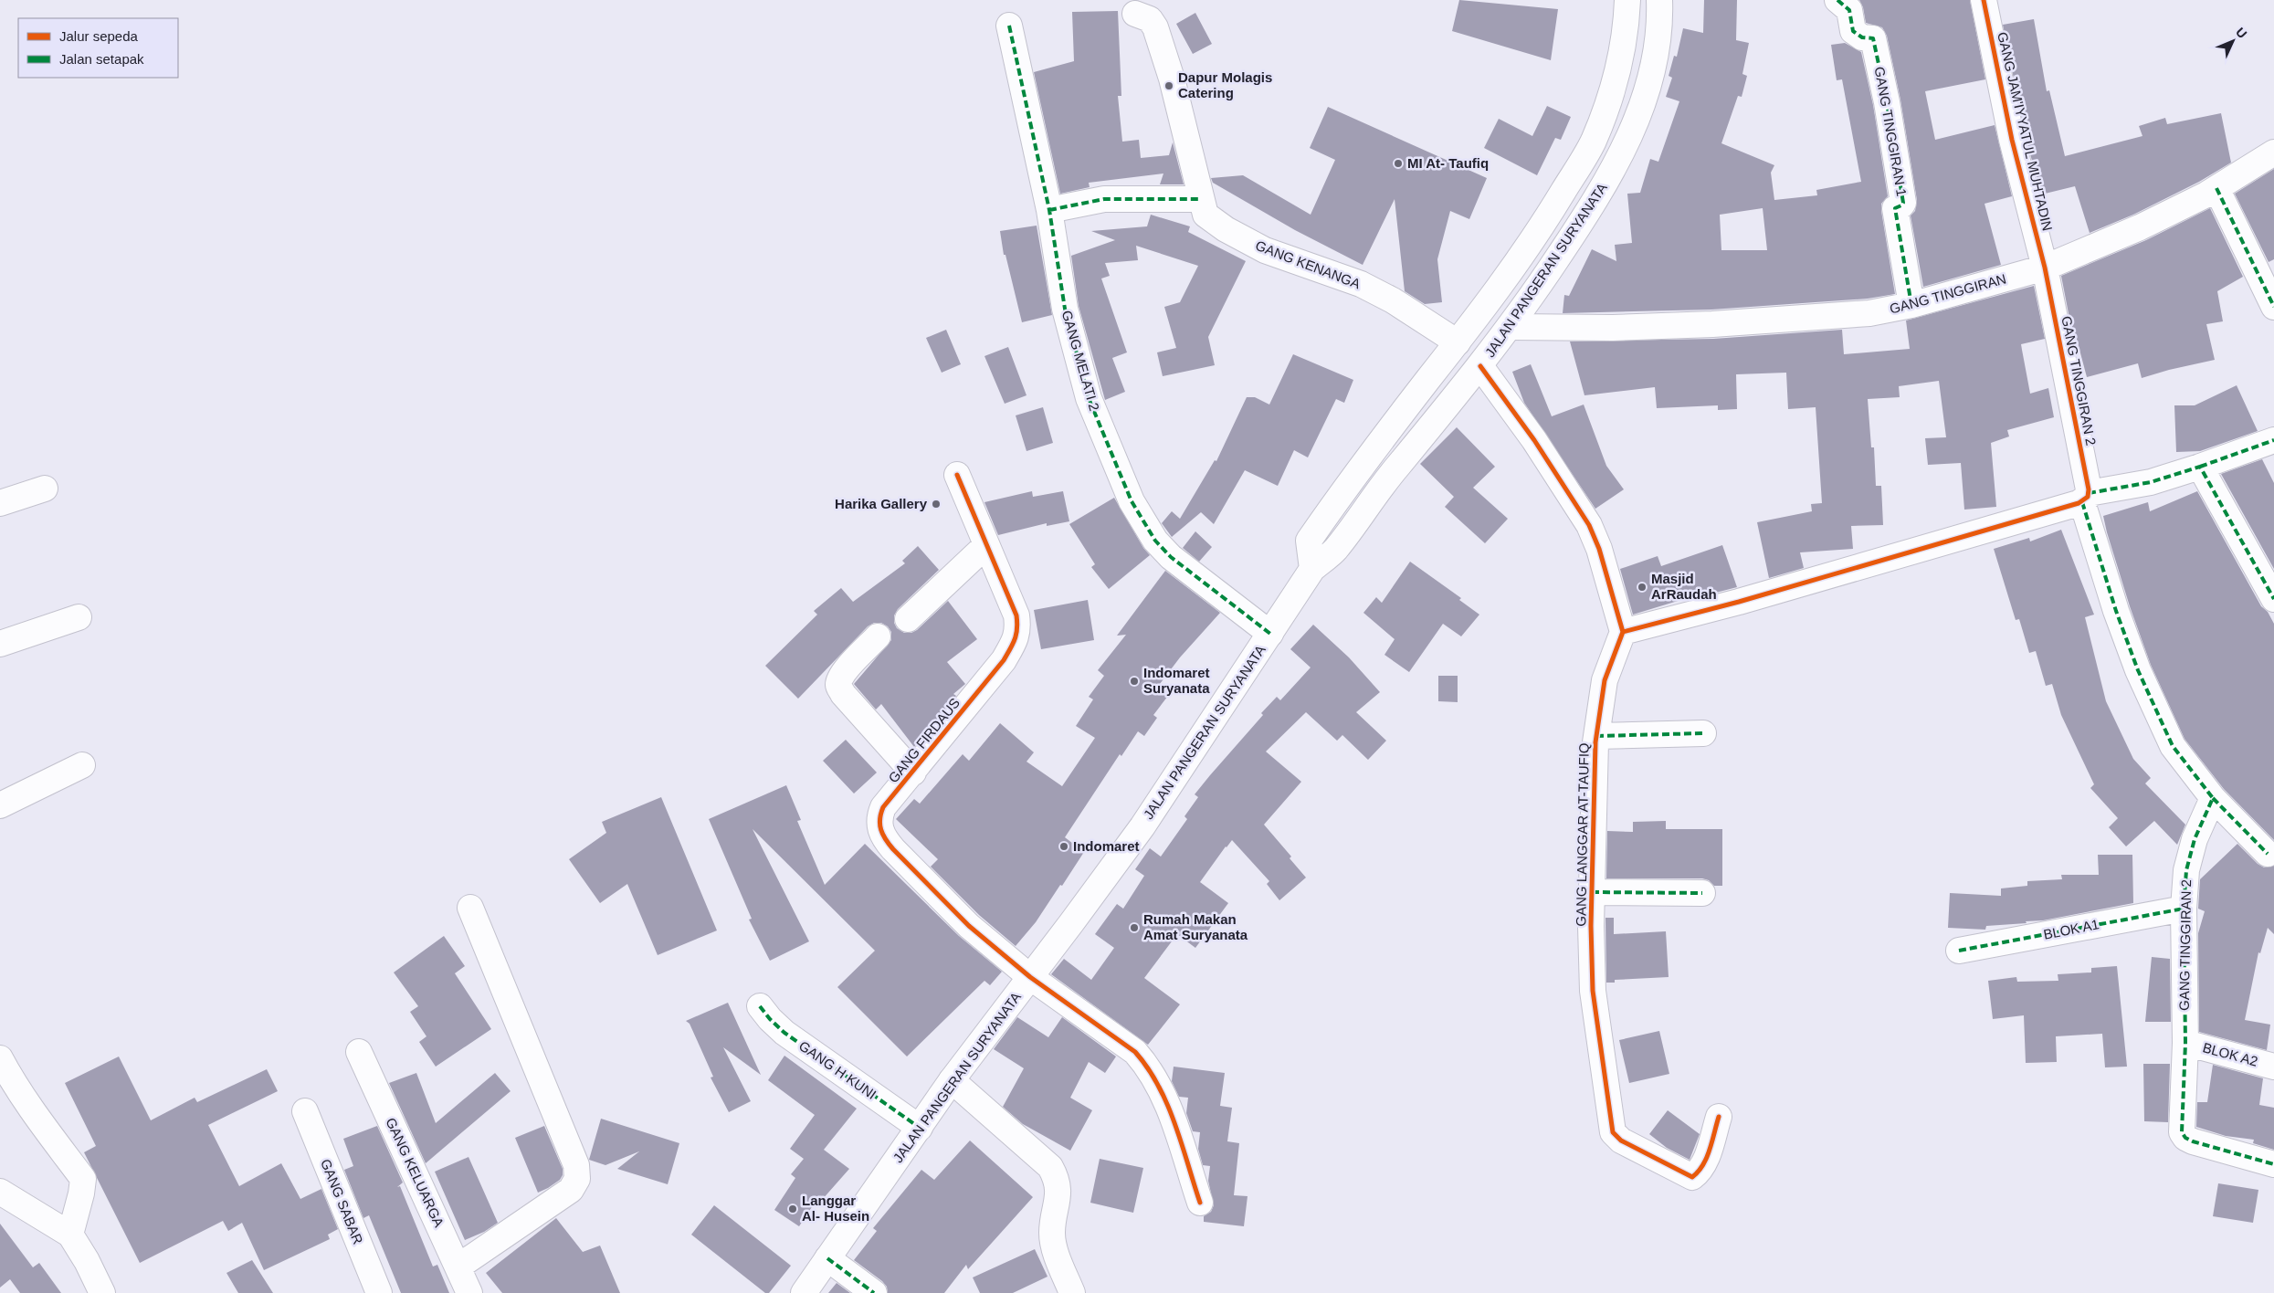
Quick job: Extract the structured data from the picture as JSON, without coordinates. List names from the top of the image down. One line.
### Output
{"streets":{"street":["GANG TINGGIRAN 1","GANG JAM'IYYATUL MUHTADIN","GANG KENANGA","JALAN PANGERAN SURYANATA","GANG TINGGIRAN","GANG MELATI 2","GANG TINGGIRAN 2","GANG FIRDAUS","GANG LANGGAR AT-TAUFIQ","BLOK A1","BLOK A2","GANG H KUNI","GANG KELUARGA","GANG SABAR"]},"crossings":[["GANG TINGGIRAN 1","GANG TINGGIRAN"],["GANG JAM'IYYATUL MUHTADIN","GANG TINGGIRAN"],["GANG JAM'IYYATUL MUHTADIN","GANG TINGGIRAN 2"],["GANG KENANGA","JALAN PANGERAN SURYANATA"],["JALAN PANGERAN SURYANATA","GANG TINGGIRAN"],["JALAN PANGERAN SURYANATA","GANG MELATI 2"],["JALAN PANGERAN SURYANATA","GANG FIRDAUS"],["JALAN PANGERAN SURYANATA","GANG H KUNI"],["GANG TINGGIRAN","GANG TINGGIRAN 2"],["GANG TINGGIRAN 2","BLOK A1"],["GANG TINGGIRAN 2","BLOK A2"]],"places":["Dapur Molagis Catering","MI At- Taufiq","Harika Gallery","Masjid ArRaudah","Indomaret Suryanata","Indomaret","Rumah Makan Amat Suryanata","Langgar Al- Husein"],"legend":["Jalur sepeda","Jalan setapak"],"north":"top right"}
